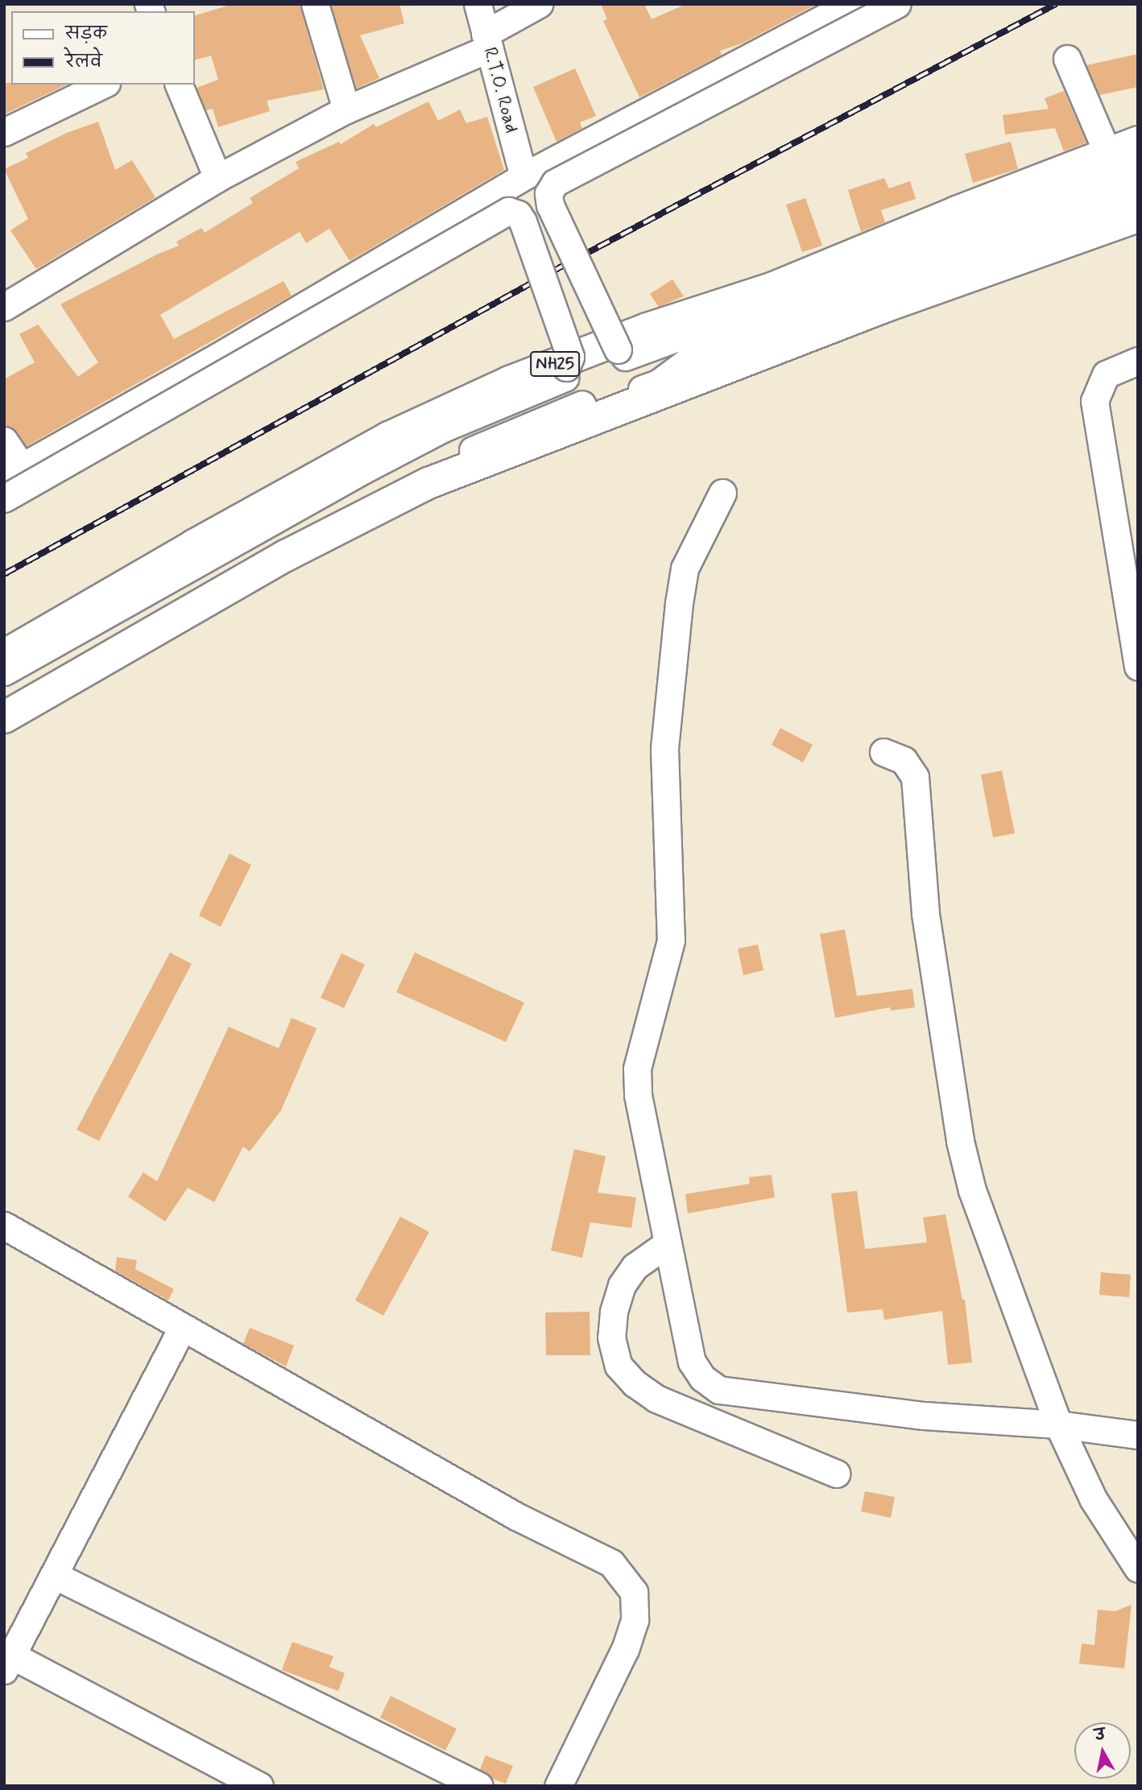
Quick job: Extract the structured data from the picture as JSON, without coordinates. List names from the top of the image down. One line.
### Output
{"streets":{"main road":["NH25"],"street":["R.T.O. Road"]},"legend":["सड़क","रेलवे"],"north":"top"}
